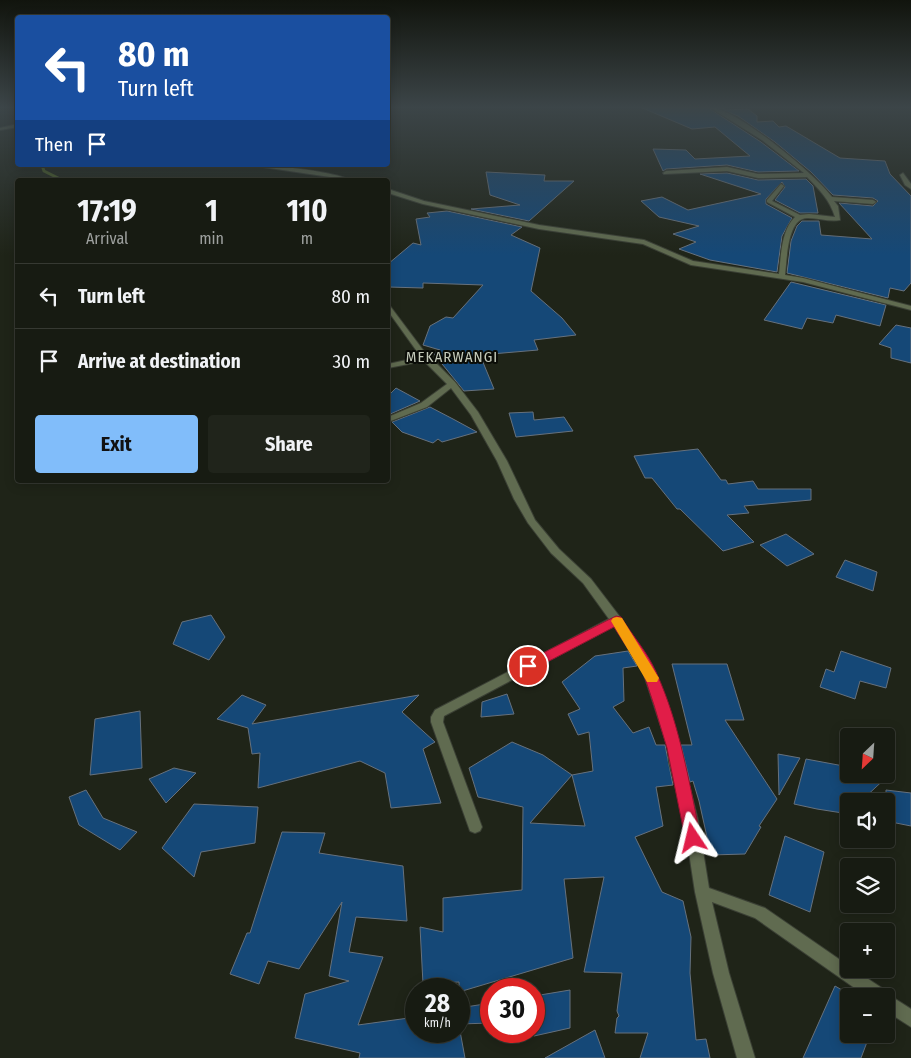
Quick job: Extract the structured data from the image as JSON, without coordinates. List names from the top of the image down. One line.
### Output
{"districts":["MEKARWANGI"],"north":"bottom left","page":{"turn":["80 m","Turn left"],"then":"Then","eta":["17:19","Arrival","1","min","110","m"],"list":[{"name":"Turn left","value":"80 m"},{"name":"Arrive at destination","value":"30 m"}],"buttons":["Exit","Share"],"map_buttons":["+","−"],"speed":"28 km/h","limit":"30"}}
